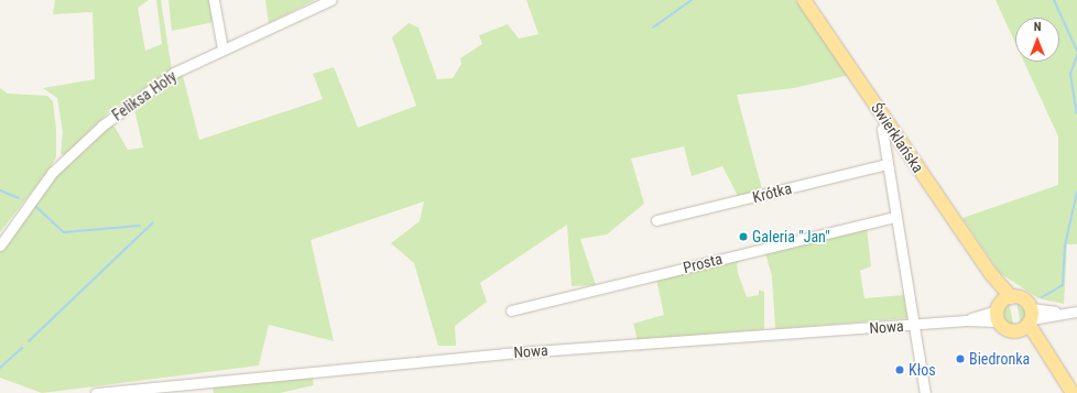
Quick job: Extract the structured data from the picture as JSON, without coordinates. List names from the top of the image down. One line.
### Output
{"streets":{"main road":["Świerklańska"],"street":["Feliksa Hoły","Krótka","Prosta","Nowa"]},"crossings":[["Świerklańska","Nowa"]],"places":["Galeria \"Jan\"","Biedronka","Kłos"],"north":"top"}
